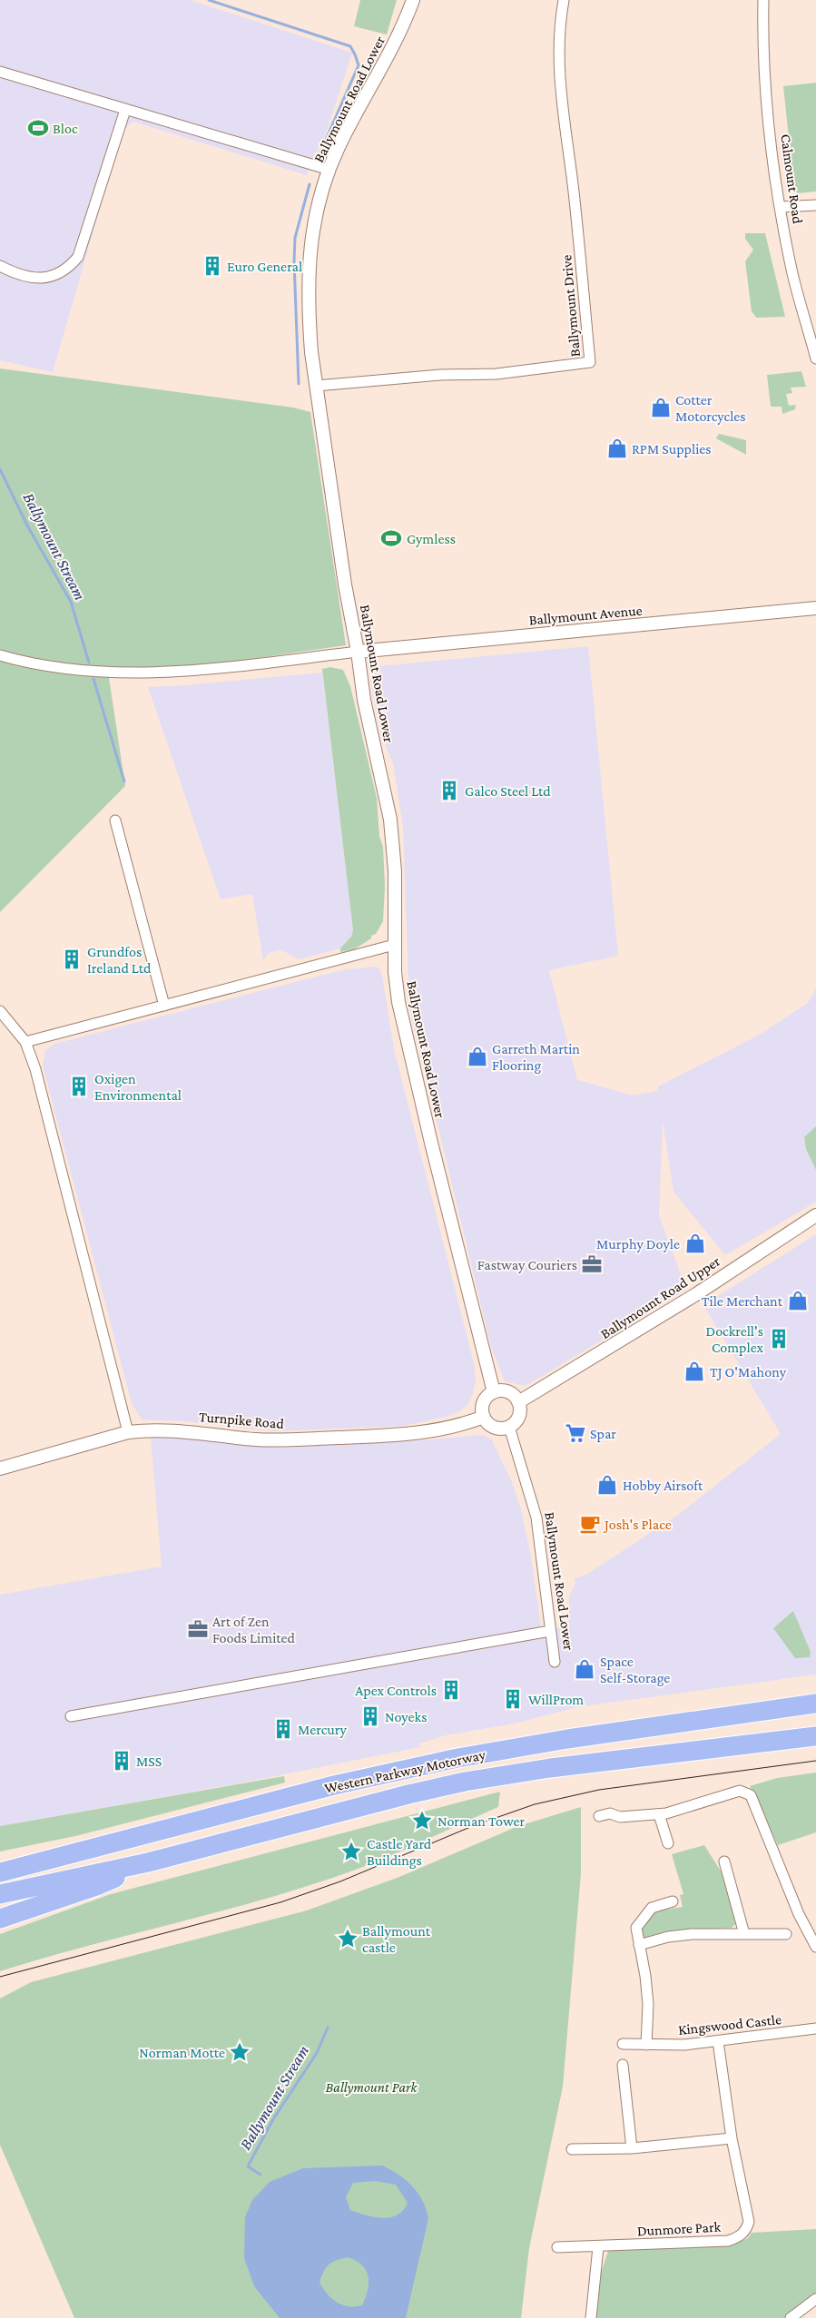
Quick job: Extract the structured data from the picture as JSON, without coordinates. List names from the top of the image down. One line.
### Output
{"streets":{"highway":["Western Parkway Motorway"],"street":["Ballymount Road Lower","Calmount Road","Ballymount Drive","Ballymount Avenue","Ballymount Road Upper","Turnpike Road","Kingswood Castle","Dunmore Park"]},"crossings":[["Ballymount Road Lower","Ballymount Drive"],["Ballymount Road Lower","Ballymount Avenue"],["Ballymount Road Lower","Ballymount Road Upper"],["Ballymount Road Lower","Turnpike Road"],["Ballymount Road Upper","Turnpike Road"],["Kingswood Castle","Dunmore Park"]],"water":["Ballymount Stream"],"parks":["Ballymount Park"],"places":{"sports":["Bloc","Gymless"],"building":["Euro General","Galco Steel Ltd","Grundfos Ireland Ltd","Oxigen Environmental","Dockrell's Complex","Apex Controls","WillProm","Noyeks","Mercury","MSS"],"shop":["Cotter Motorcycles","RPM Supplies","Garreth Martin Flooring","Murphy Doyle","Tile Merchant","TJ O'Mahony","Hobby Airsoft","Space Self-Storage"],"office":["Fastway Couriers","Art of Zen Foods Limited"],"supermarket":["Spar"],"cafe":["Josh's Place"],"place":["Norman Tower","Castle Yard Buildings","Ballymount castle","Norman Motte"]}}
